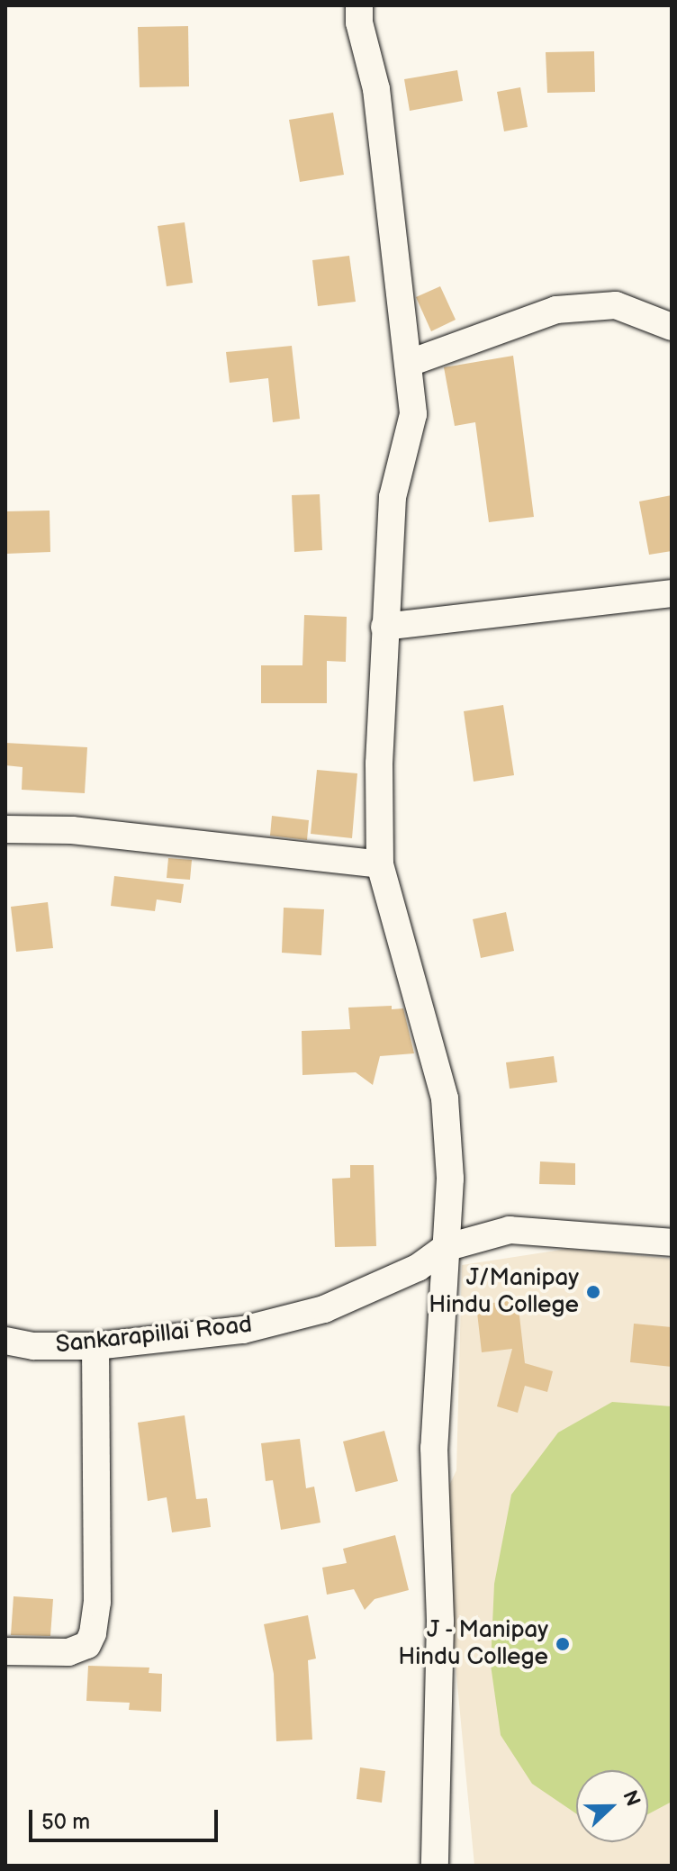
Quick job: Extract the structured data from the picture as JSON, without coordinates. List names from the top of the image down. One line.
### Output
{"streets":{"street":["Sankarapillai Road"]},"places":["J/Manipay Hindu College","J - Manipay Hindu College"],"scale_bar":"50 m","north":"right"}
